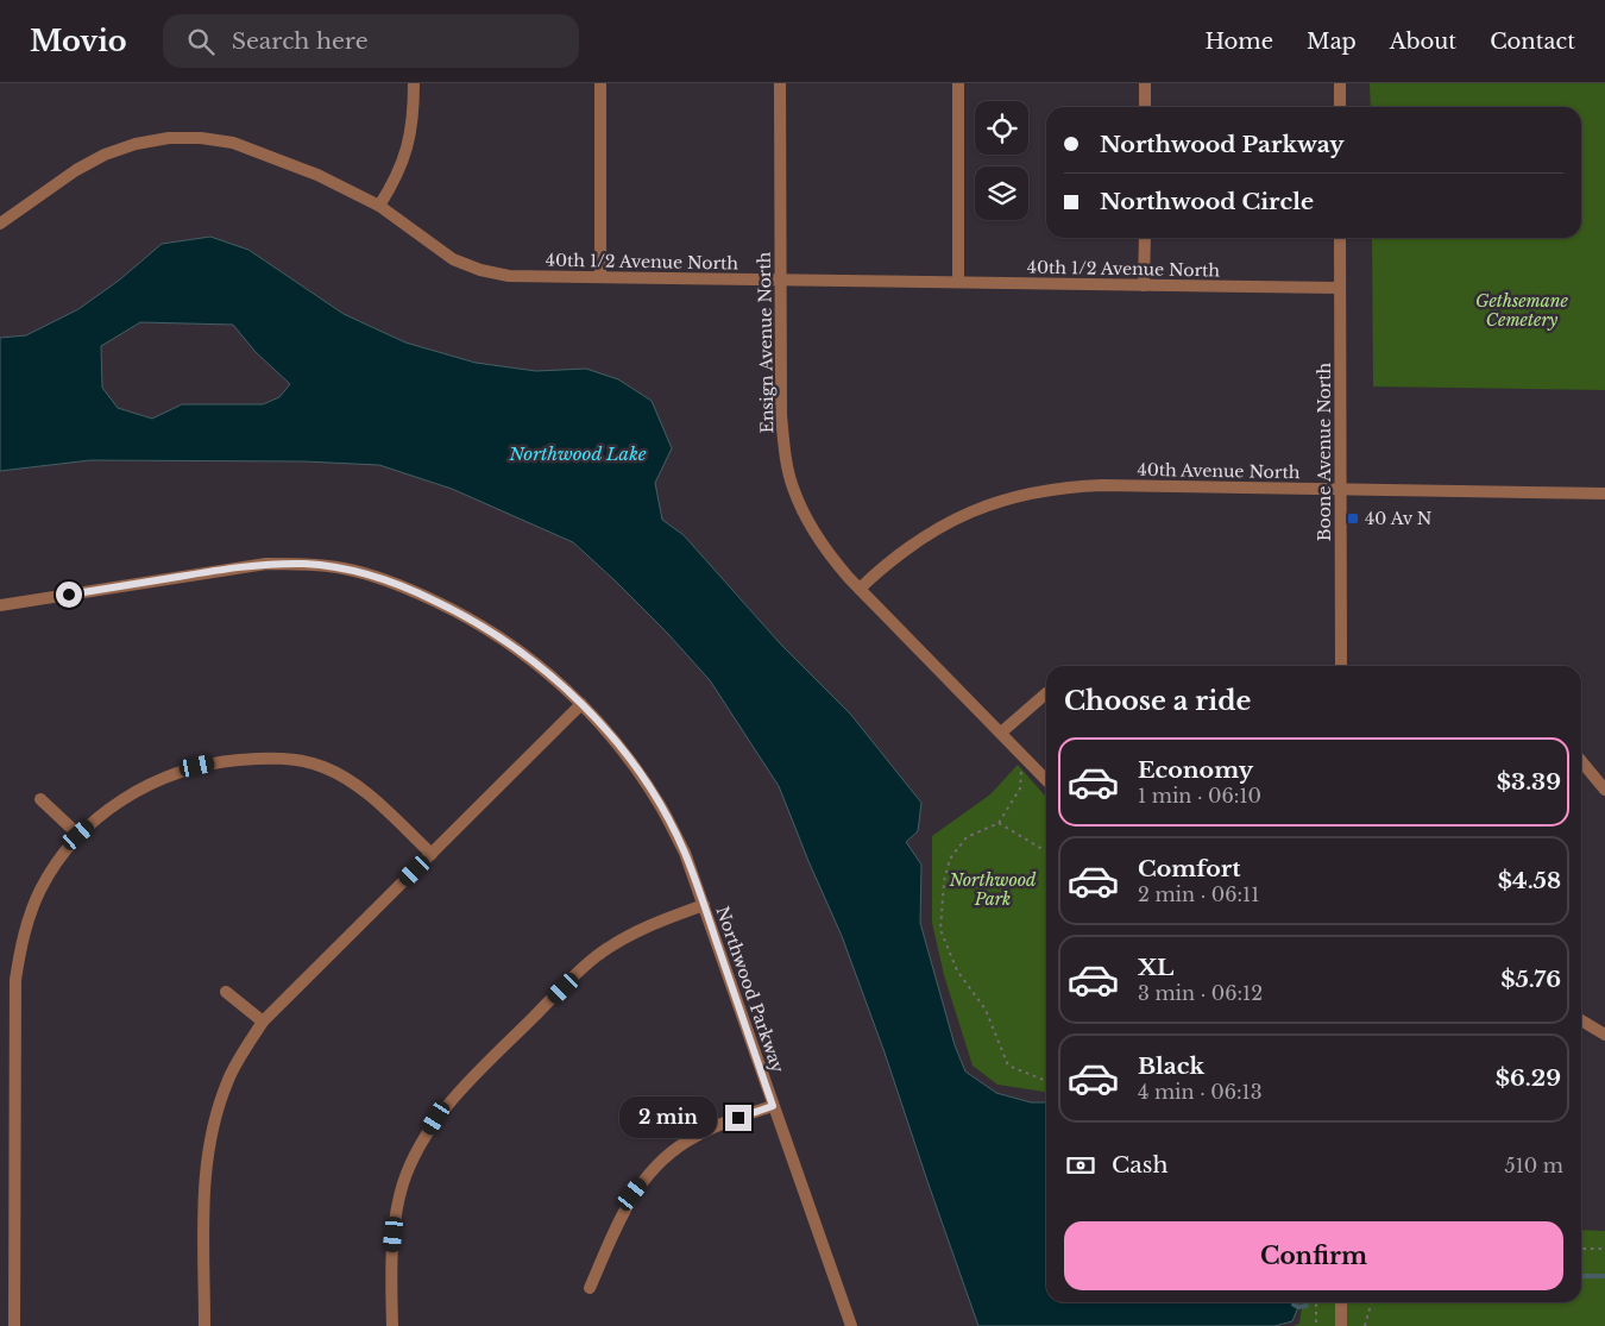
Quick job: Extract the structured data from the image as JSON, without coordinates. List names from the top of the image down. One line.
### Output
{"streets":{"street":["40th 1/2 Avenue North","Ensign Avenue North","Boone Avenue North","40th Avenue North","Northwood Parkway"]},"crossings":[["40th 1/2 Avenue North","Ensign Avenue North"],["40th 1/2 Avenue North","Boone Avenue North"],["Ensign Avenue North","40th Avenue North"],["Boone Avenue North","40th Avenue North"]],"water":["Northwood Lake"],"parks":["Gethsemane Cemetery","Northwood Park"],"places":{"transit":["40 Av N"]},"page":{"header":"Movio","search":"Search here","nav":["Home","Map","About","Contact"],"banner":["Northwood Parkway","Northwood Circle"],"heading":"Choose a ride","list":[{"name":"Economy","note":"1 min · 06:10","value":"$3.39"},{"name":"Comfort","note":"2 min · 06:11","value":"$4.58"},{"name":"XL","note":"3 min · 06:12","value":"$5.76"},{"name":"Black","note":"4 min · 06:13","value":"$6.29"}],"bubble":"2 min","pay":["Cash","510 m"],"buttons":"Confirm"}}
